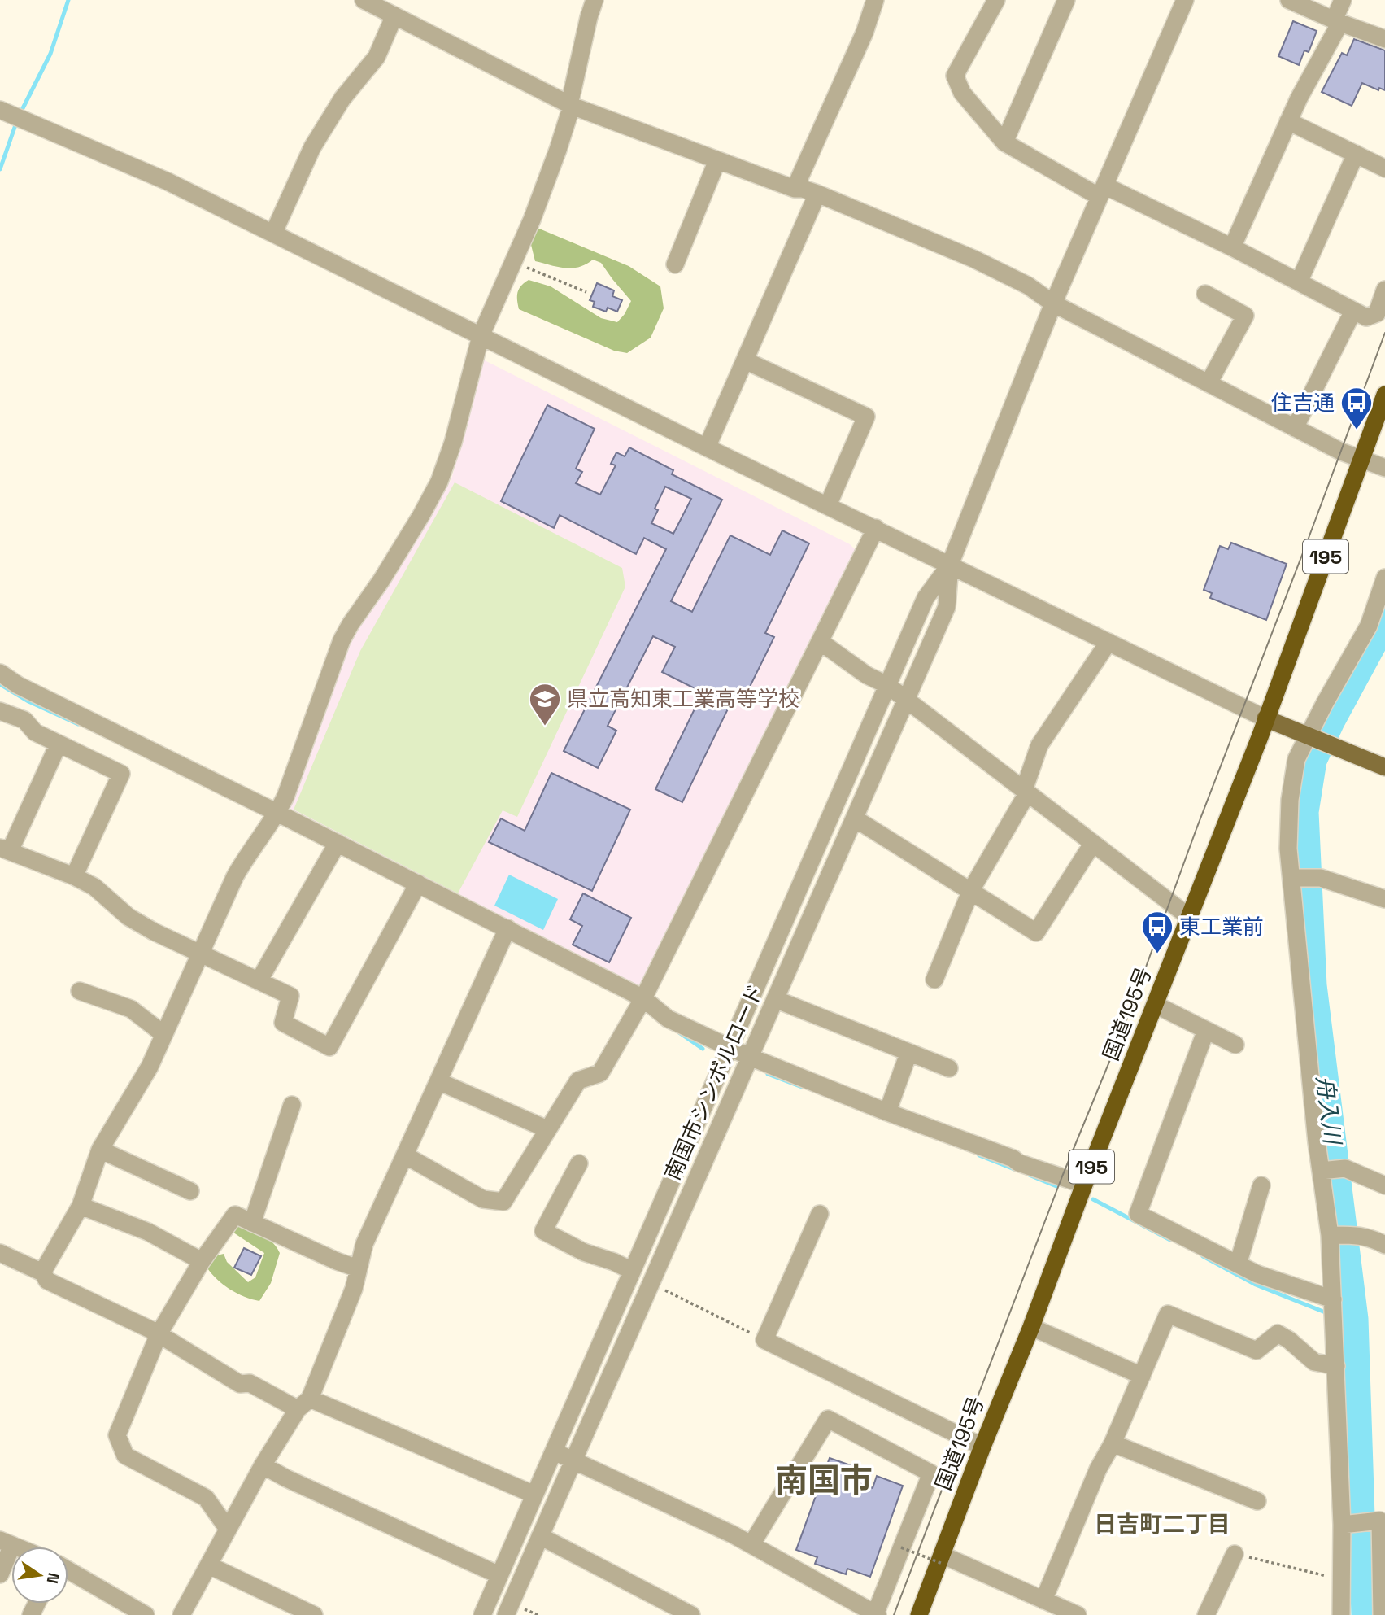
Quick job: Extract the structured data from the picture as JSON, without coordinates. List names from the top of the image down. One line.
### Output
{"streets":{"highway":["195","国道195号"],"street":["南国市シンボルロード"]},"districts":["南国市","日吉町二丁目"],"water":["舟入川"],"places":{"bus stop":["住吉通","東工業前"],"school or university":["県立高知東工業高等学校"]},"north":"right"}
